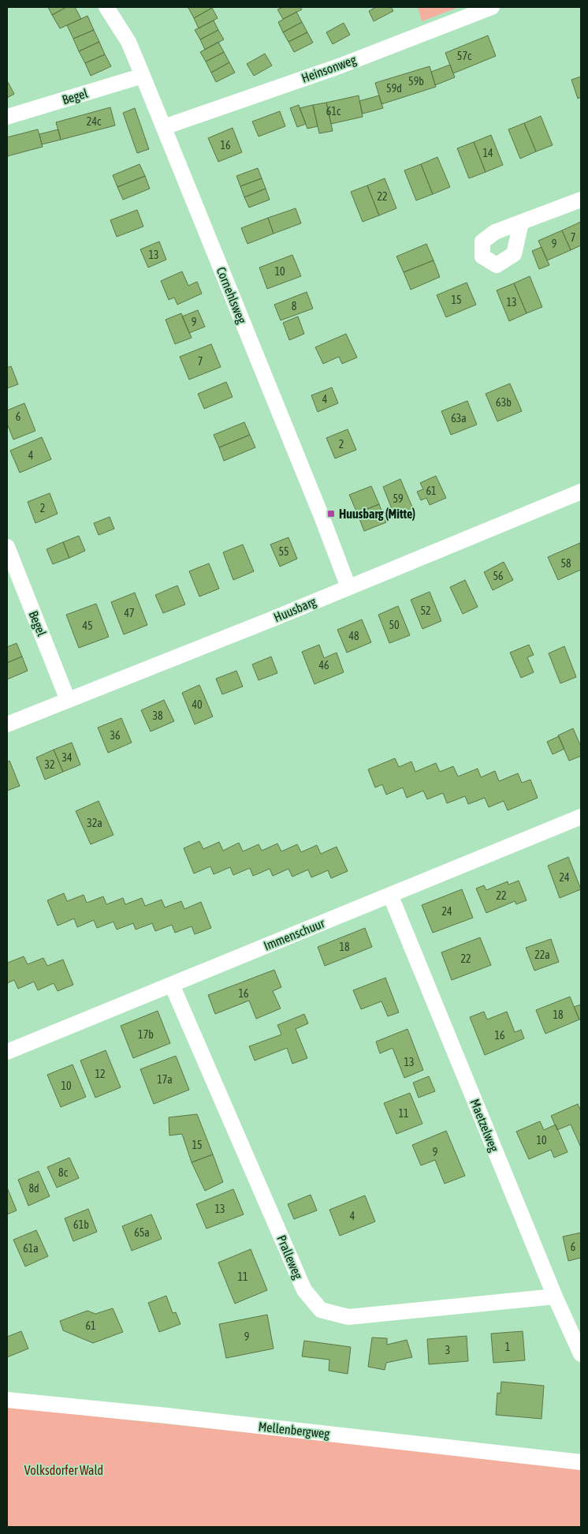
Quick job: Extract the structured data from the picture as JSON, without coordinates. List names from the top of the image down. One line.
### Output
{"streets":{"street":["Heinsonweg","Begel","Cornehlsweg","Huusbarg","Immenschuur","Maetzelweg","Pralleweg","Mellenbergweg"]},"crossings":[["Heinsonweg","Cornehlsweg"],["Begel","Cornehlsweg"],["Begel","Huusbarg"],["Cornehlsweg","Huusbarg"],["Immenschuur","Maetzelweg"],["Immenschuur","Pralleweg"],["Maetzelweg","Pralleweg"]],"parks":["Volksdorfer Wald"],"places":{"transit":["Huusbarg (Mitte)"]},"house_numbers":["57c","59b","59d","61c","24c","16","14","22","7","9","13","10","15","13","8","9","7","4","63b","6","63a","2","4","61","59","2","55","58","56","52","47","50","45","48","46","40","38","36","34","32","32a","24","22","24","18","22a","22","16","18","17b","16","13","12","17a","10","11","10","15","9","8c","8d","13","4","61b","65a","6","61a","11","61","9","1","3"]}
